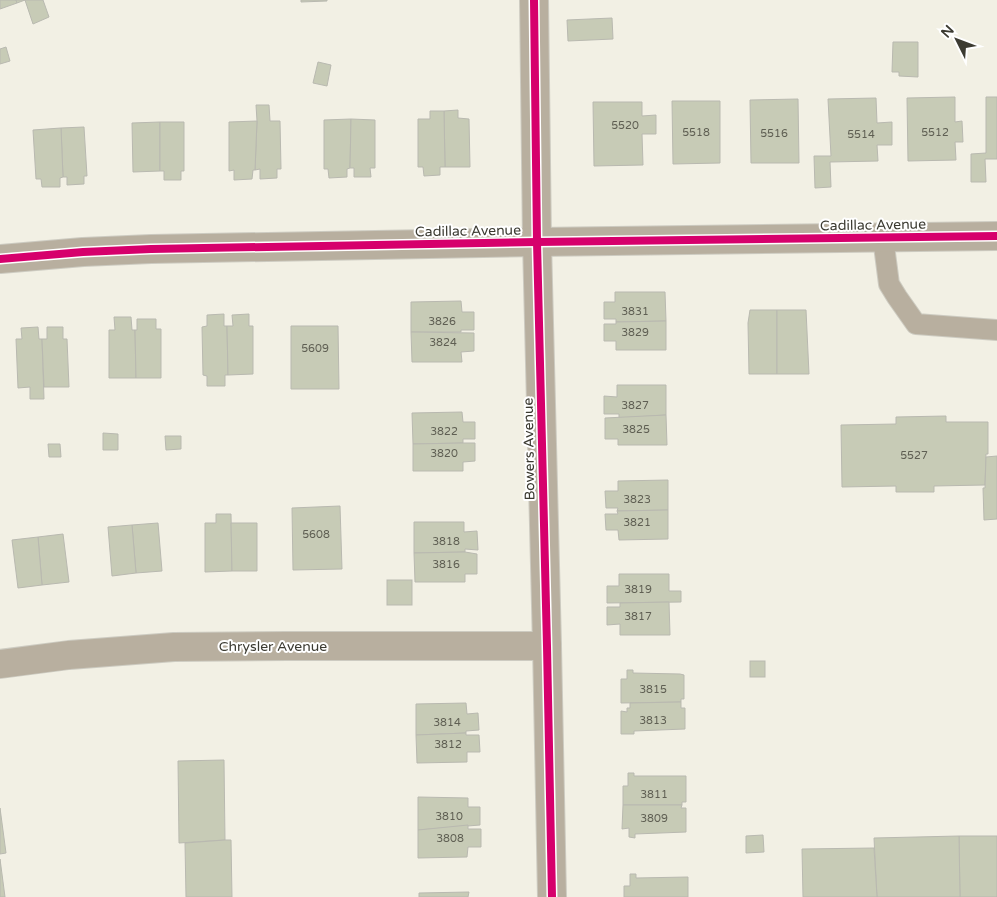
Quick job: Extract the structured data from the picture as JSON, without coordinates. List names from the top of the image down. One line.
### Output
{"streets":{"street":["Cadillac Avenue","Bowers Avenue","Chrysler Avenue"]},"crossings":[["Cadillac Avenue","Bowers Avenue"],["Bowers Avenue","Chrysler Avenue"]],"house_numbers":["5520","5518","5512","5516","5514","3831","3826","3829","3824","5609","3827","3825","3822","3820","5527","3823","3821","5608","3818","3816","3819","3817","3815","3813","3814","3812","3811","3810","3809","3808"],"north":"top left"}
